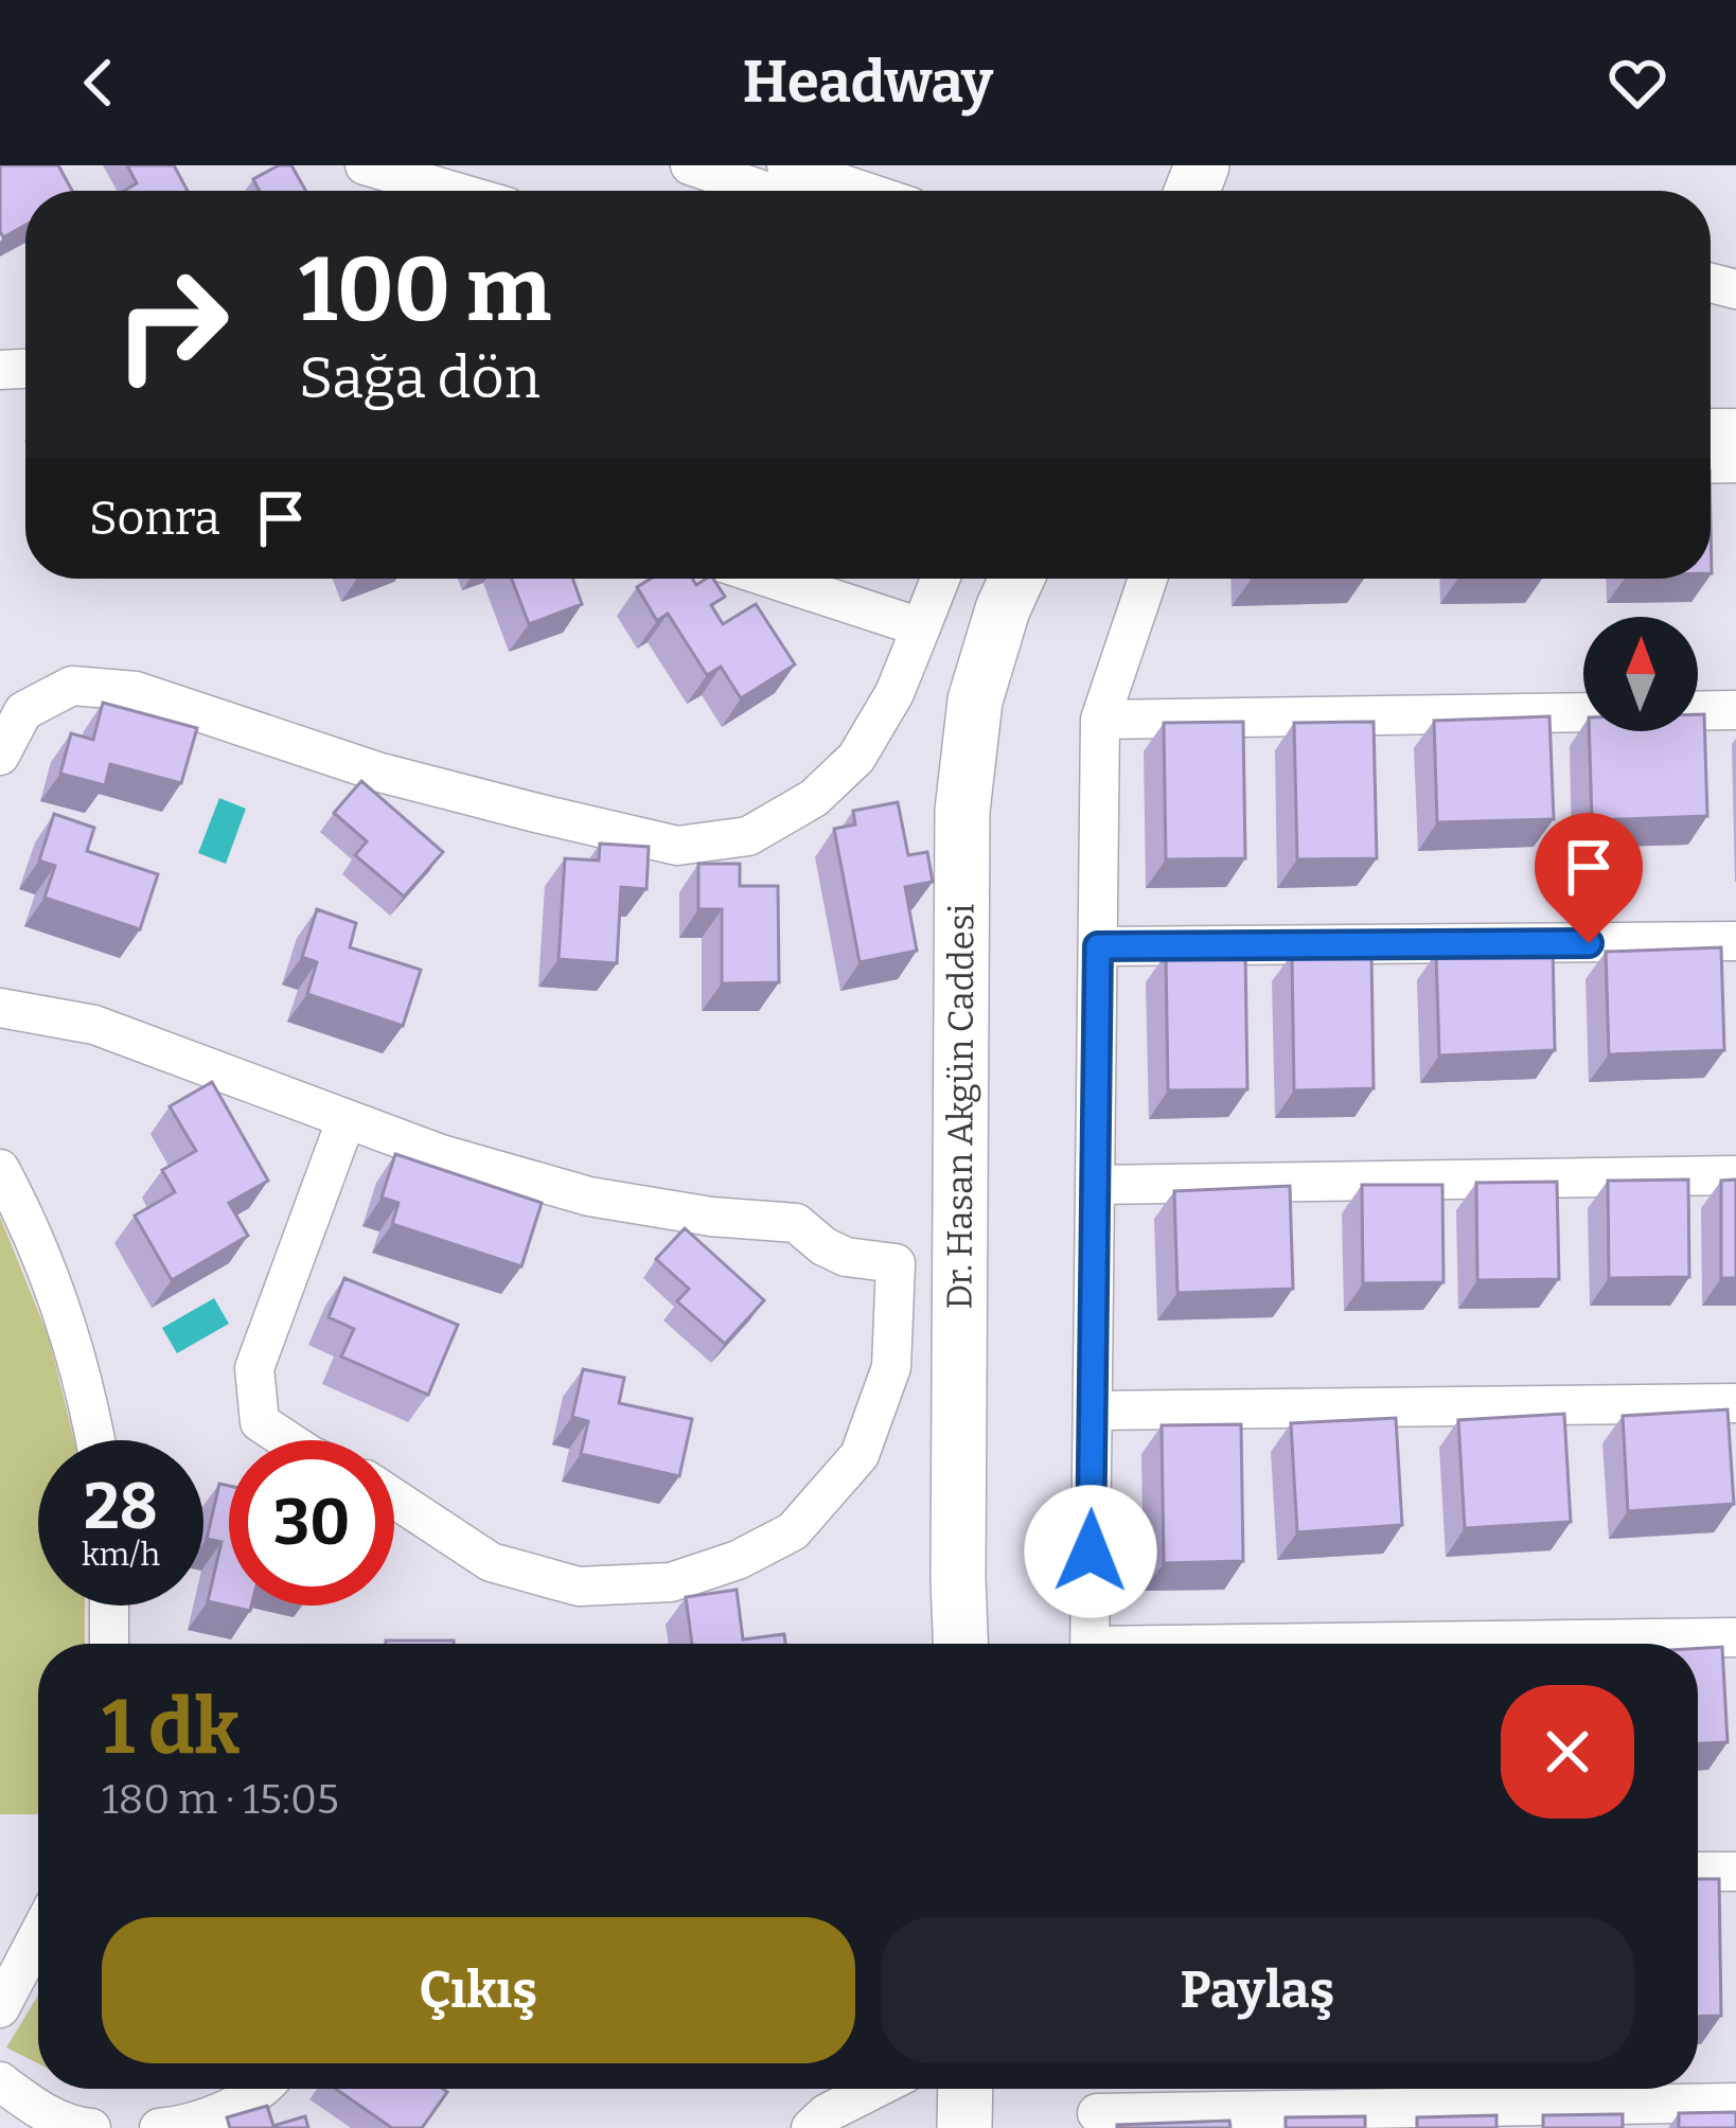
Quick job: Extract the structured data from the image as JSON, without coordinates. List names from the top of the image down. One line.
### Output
{"streets":{"street":["Dr. Hasan Akgün Caddesi"]},"north":"top","page":{"header":"Headway","turn":["100 m","Sağa dön"],"then":"Sonra","speed":"28 km/h","limit":"30","heading":["1 dk","180 m · 15:05"],"buttons":["Çıkış","Paylaş"]}}
